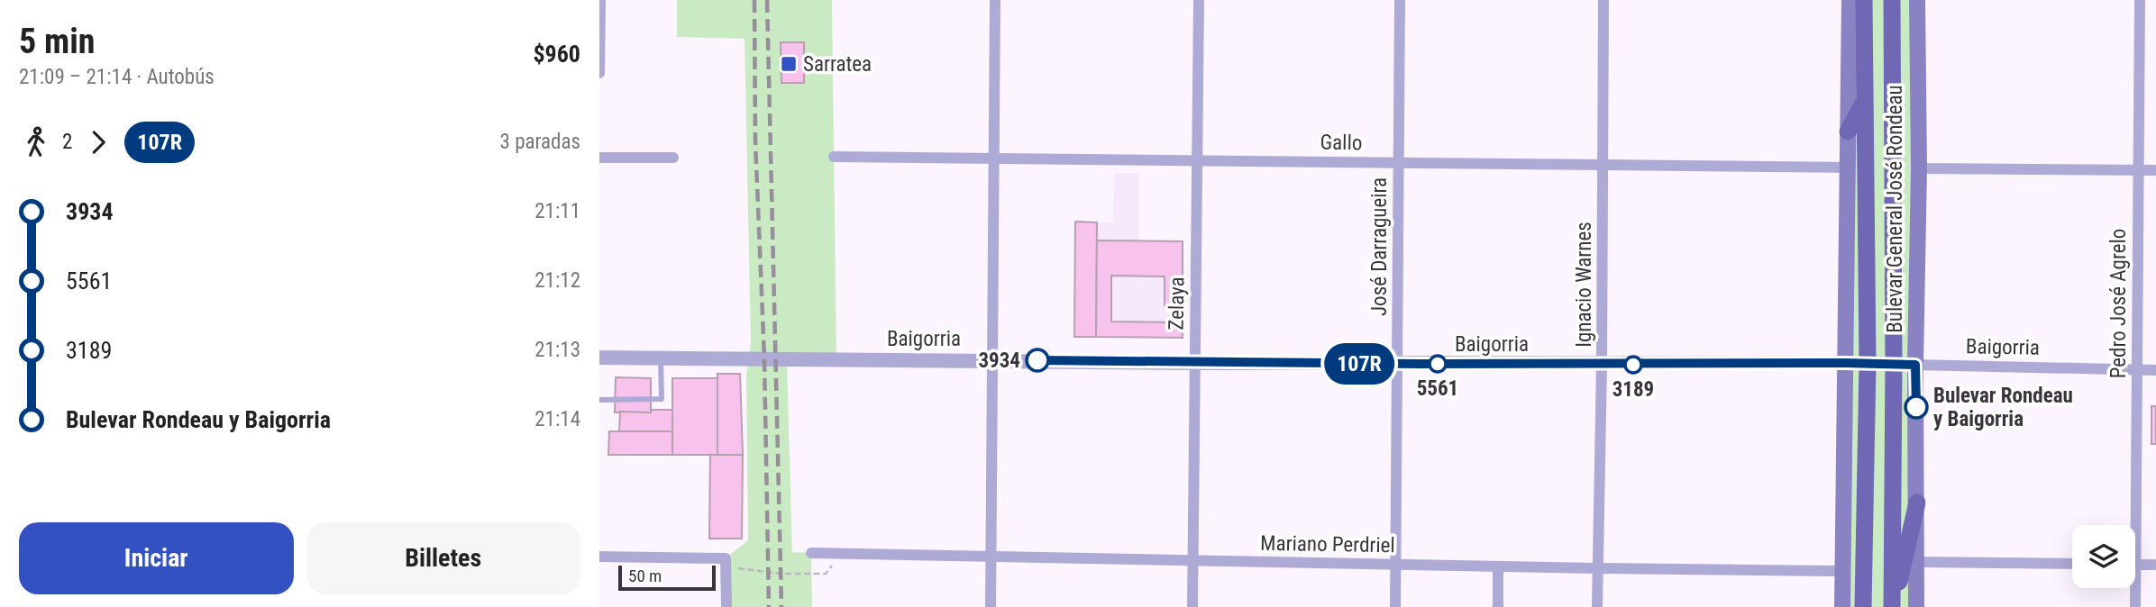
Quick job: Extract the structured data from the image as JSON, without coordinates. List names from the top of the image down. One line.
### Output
{"streets":{"main road":["Bulevar General José Rondeau"],"street":["Gallo","José Darragueira","Ignacio Warnes","Zelaya","Pedro José Agrelo","Baigorria","Mariano Perdriel"]},"crossings":[["Gallo","José Darragueira"],["Gallo","Ignacio Warnes"],["Gallo","Zelaya"],["Bulevar General José Rondeau","Baigorria"],["José Darragueira","Baigorria"],["José Darragueira","Mariano Perdriel"],["Ignacio Warnes","Baigorria"],["Ignacio Warnes","Mariano Perdriel"],["Zelaya","Baigorria"],["Zelaya","Mariano Perdriel"],["Pedro José Agrelo","Baigorria"]],"places":{"transit":["Sarratea"],"other":["3934","5561","3189","Bulevar Rondeau y Baigorria"]},"lines":["bus line 107R"],"scale_bar":"50 m","page":{"heading":["5 min","21:09 – 21:14 · Autobús","$960"],"on_map":"107R","legs":["2","107R","3 paradas"],"list":[{"name":"3934","value":"21:11"},{"name":"5561","value":"21:12"},{"name":"3189","value":"21:13"},{"name":"Bulevar Rondeau y Baigorria","value":"21:14"}],"buttons":["Iniciar","Billetes"],"scale":"50 m"}}
